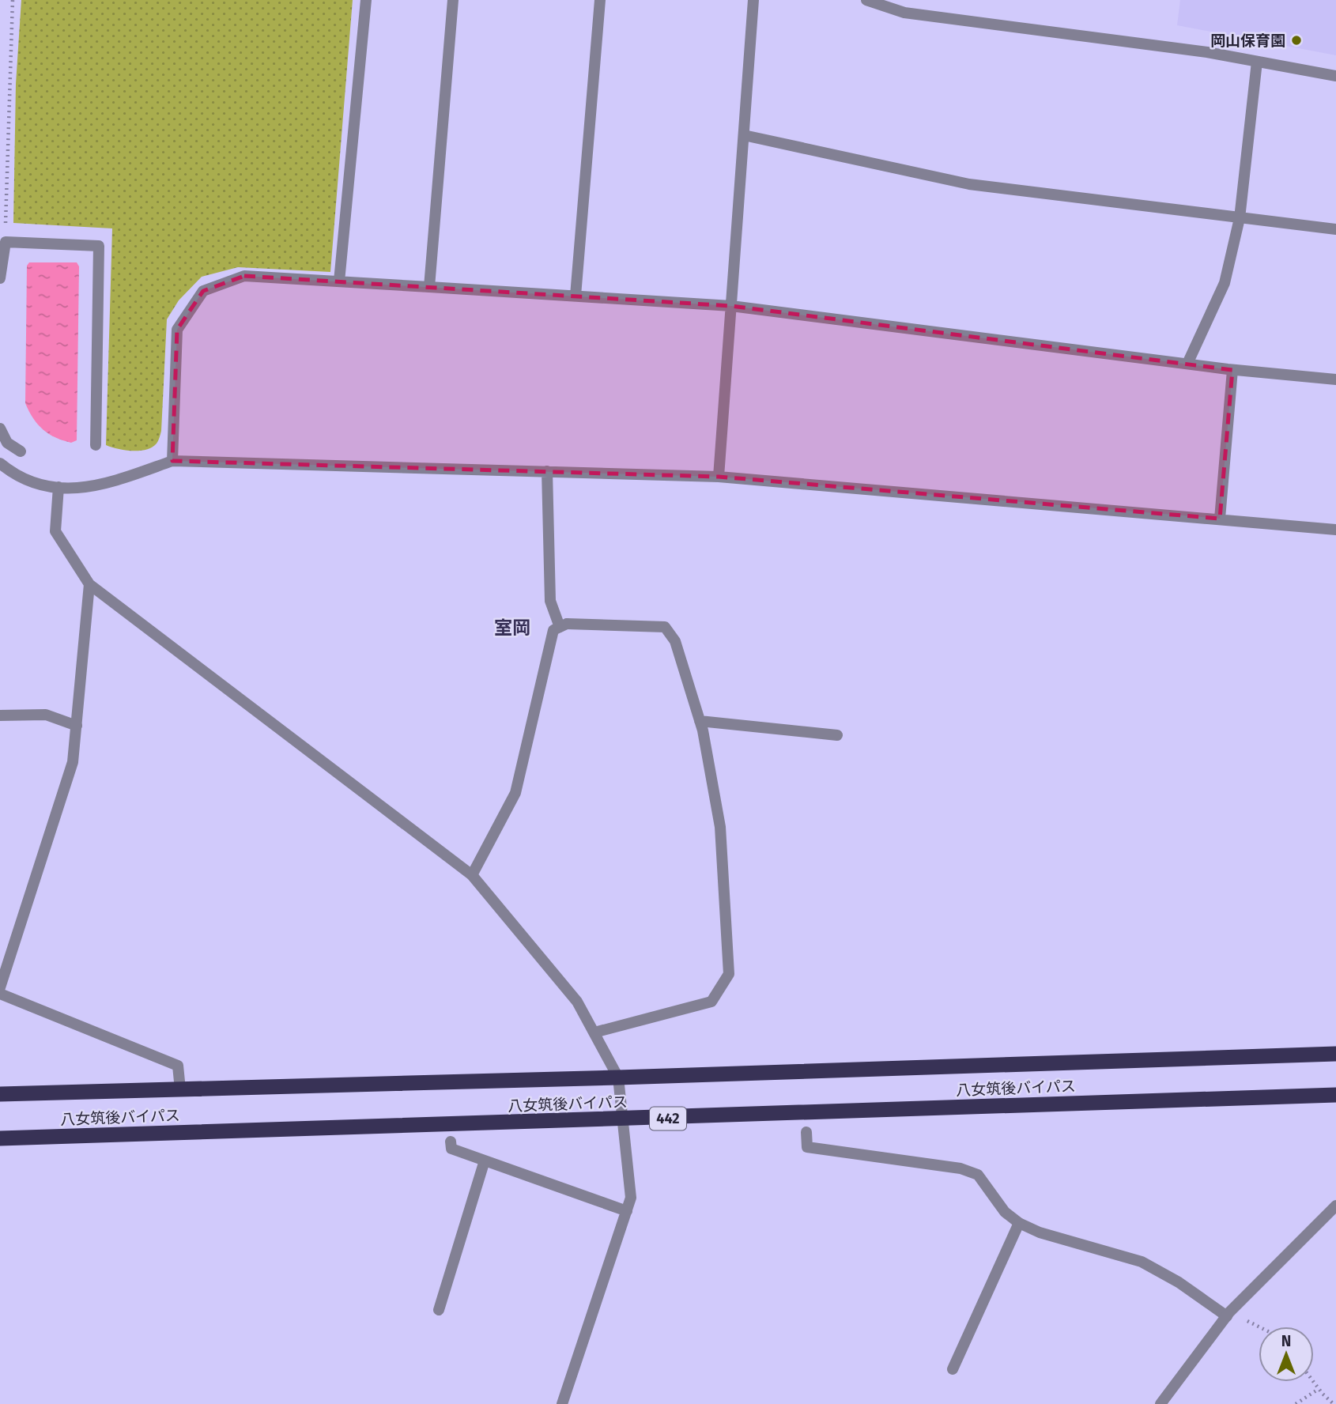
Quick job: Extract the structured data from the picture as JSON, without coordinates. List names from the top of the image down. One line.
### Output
{"streets":{"highway":["八女筑後バイパス","442"]},"districts":["室岡"],"places":["岡山保育園"],"north":"top"}
